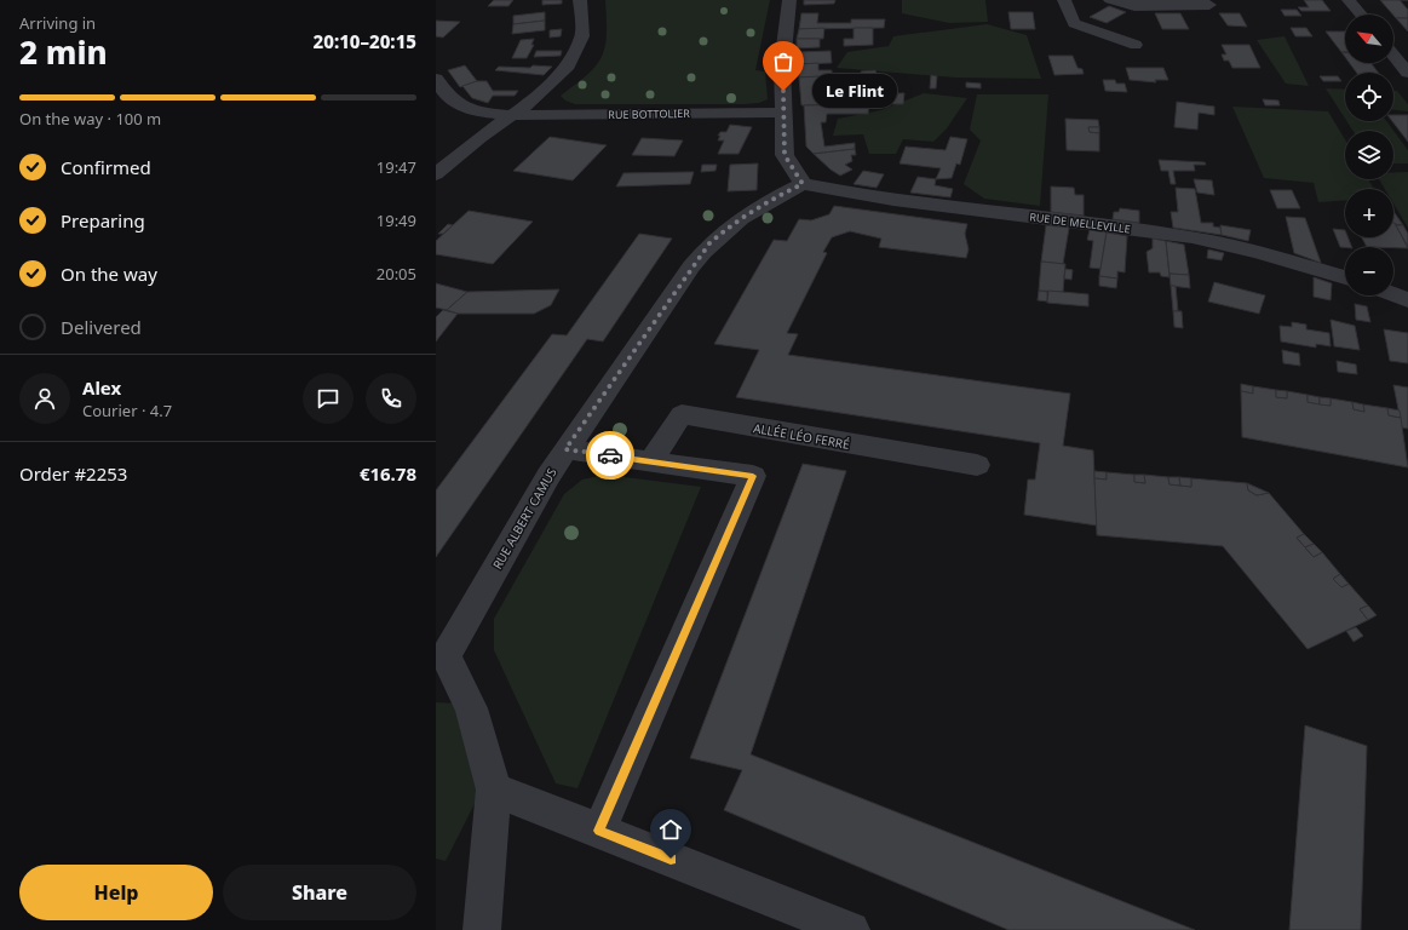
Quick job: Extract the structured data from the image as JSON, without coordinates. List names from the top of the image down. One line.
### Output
{"streets":{"street":["RUE BOTTOLIER","RUE DE MELLEVILLE","ALLÉE LÉO FERRÉ","RUE ALBERT CAMUS"]},"crossings":[["RUE DE MELLEVILLE","RUE ALBERT CAMUS"]],"places":["Le Flint"],"north":"top left","page":{"heading":["2 min","Arriving in","20:10–20:15"],"panel":["Alex","Courier · 4.7","Order #2253","€16.78"],"map_buttons":["+","−"],"bubble":"Le Flint","bar":"On the way · 100 m","list":[["Confirmed","19:47"],["Preparing","19:49"],["On the way","20:05"],"Delivered"],"buttons":["Help","Share"]}}
